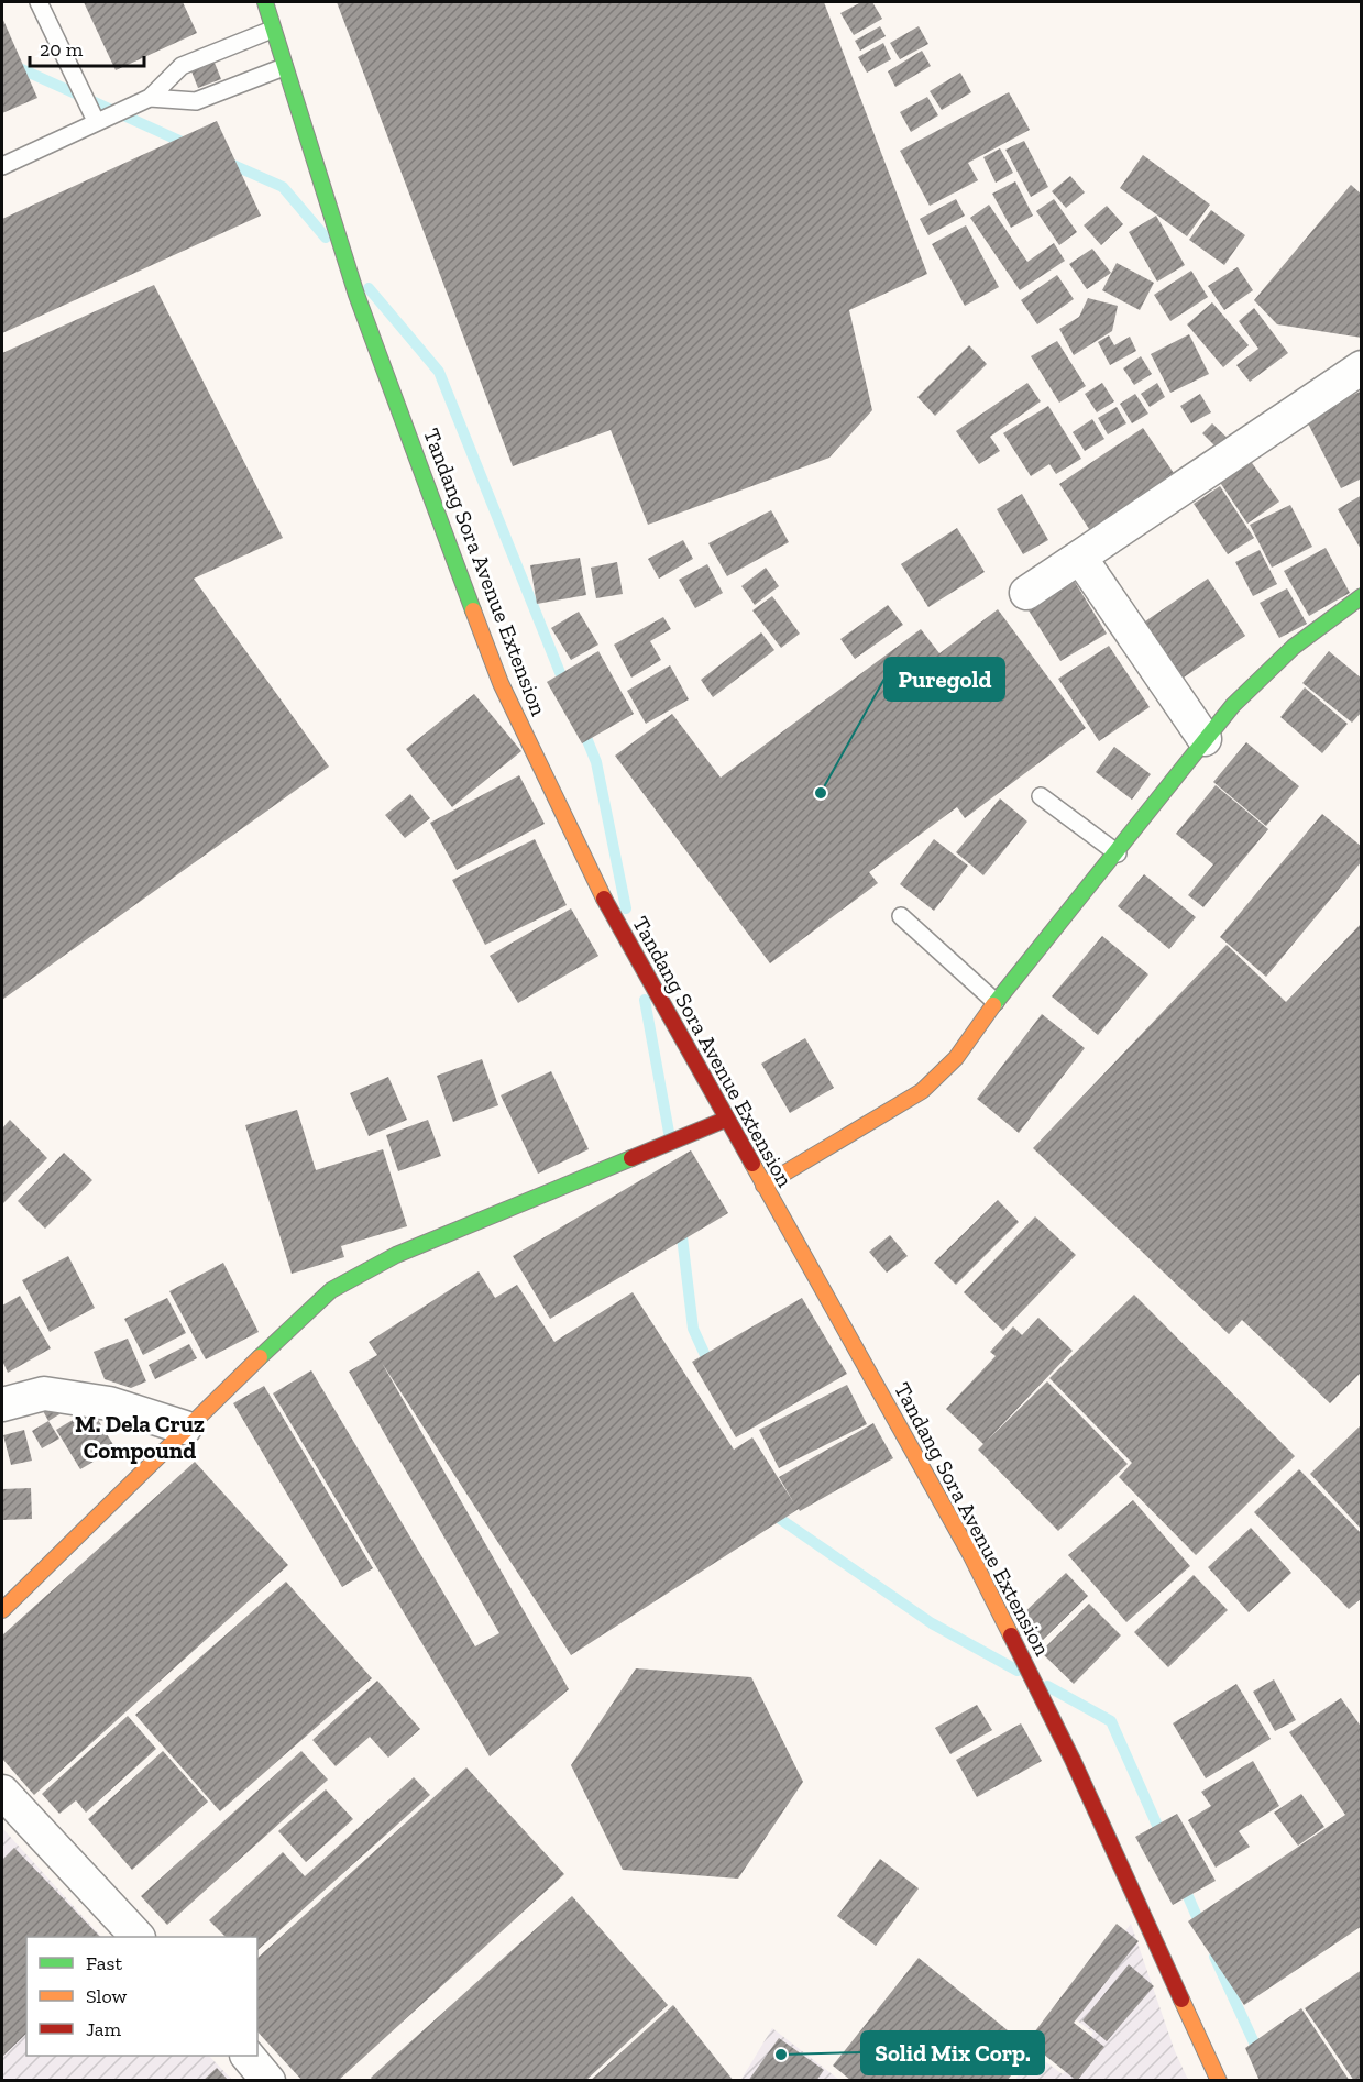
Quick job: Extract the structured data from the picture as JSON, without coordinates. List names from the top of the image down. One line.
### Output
{"streets":{"main road":["Tandang Sora Avenue Extension"]},"districts":["M. Dela Cruz Compound"],"places":["Puregold","Solid Mix Corp."],"legend":["Fast","Slow","Jam"],"scale_bar":"20 m"}
